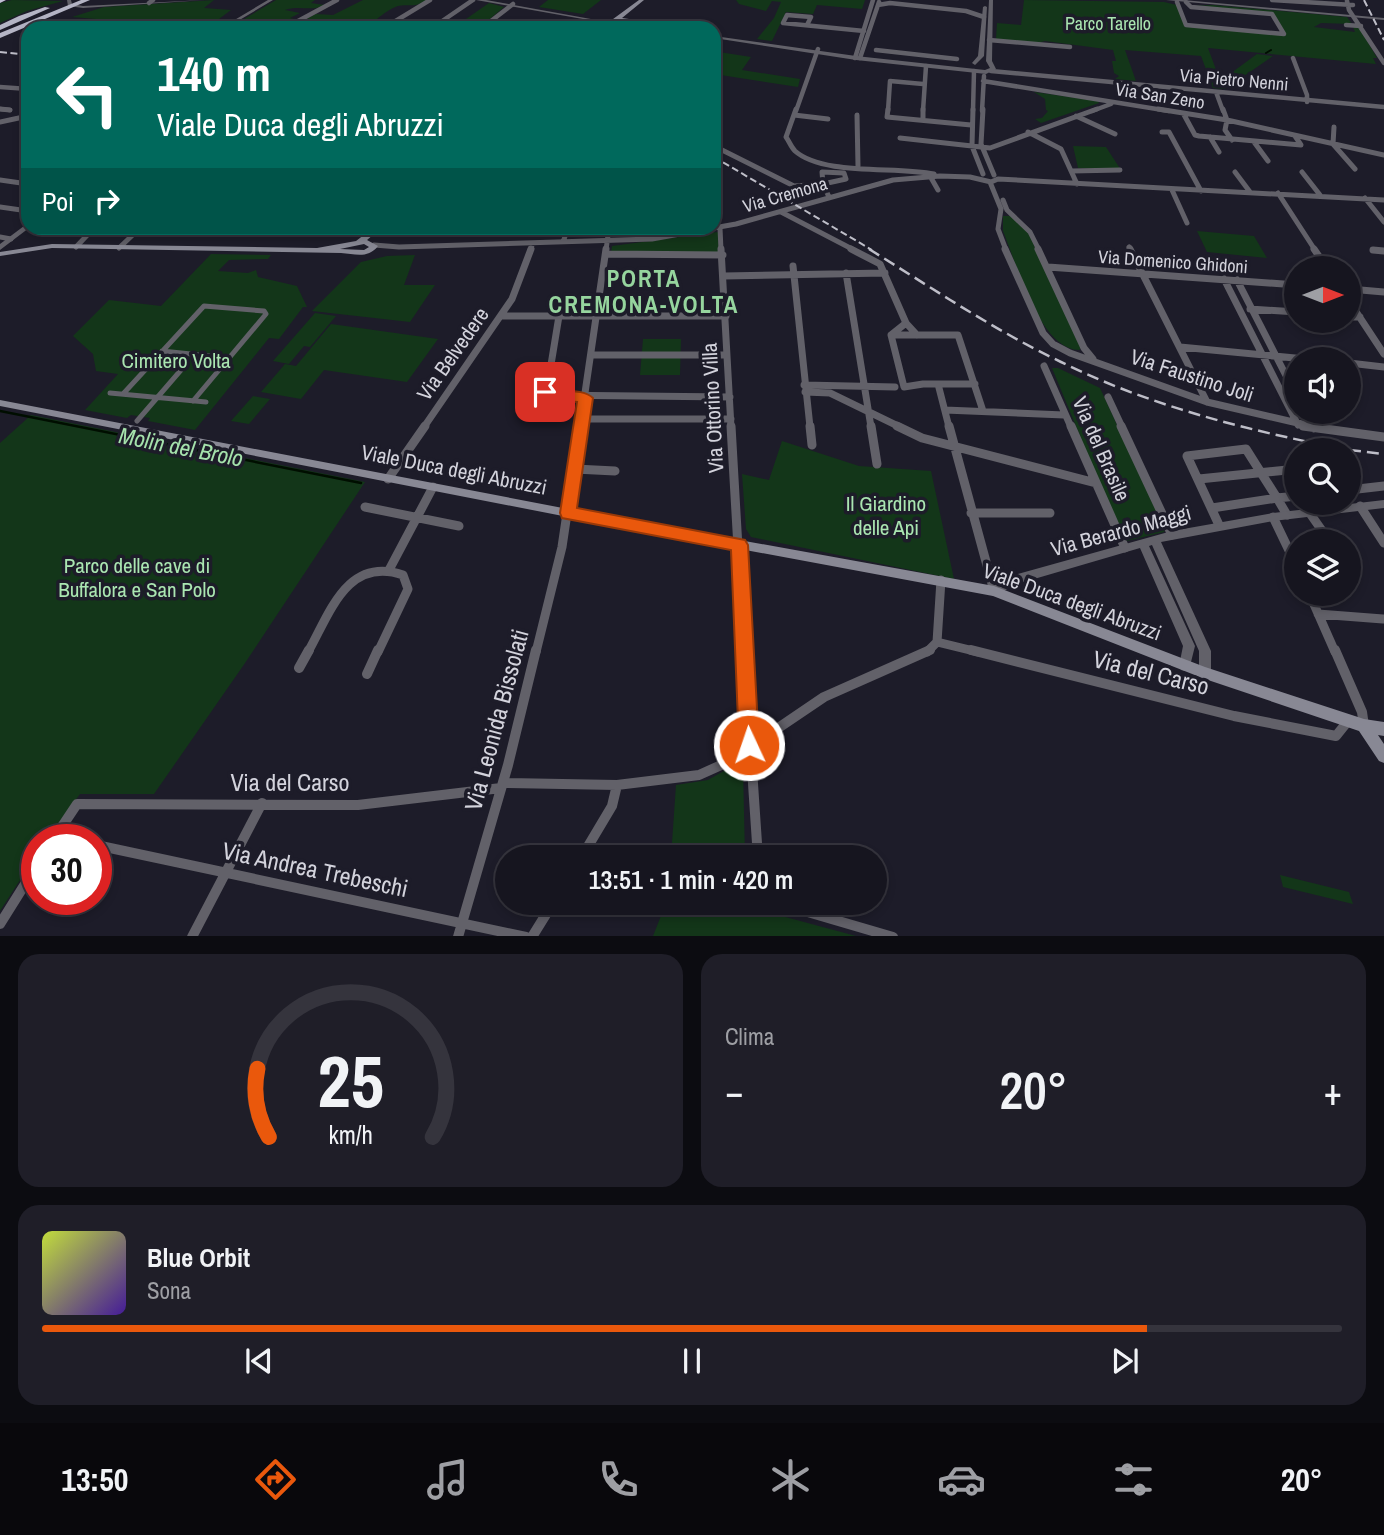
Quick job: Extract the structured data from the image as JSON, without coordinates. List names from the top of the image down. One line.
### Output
{"streets":{"main road":["Viale Duca degli Abruzzi"],"street":["Via Pietro Nenni","Via San Zeno","Via Cremona","Via Domenico Ghidoni","Via Belvedere","Via Faustino Joli","Via Ottorino Villa","Via del Brasile","Via Berardo Maggi","Via del Carso","Via Leonida Bissolati","Via Andrea Trebeschi"]},"crossings":[["Via Cremona","Via Belvedere"],["Via Cremona","Via Faustino Joli"],["Via Cremona","Via Leonida Bissolati"],["Via Belvedere","Viale Duca degli Abruzzi"],["Via Ottorino Villa","Viale Duca degli Abruzzi"],["Via Ottorino Villa","Via del Carso"],["Via del Brasile","Via Berardo Maggi"],["Viale Duca degli Abruzzi","Via Berardo Maggi"],["Viale Duca degli Abruzzi","Via del Carso"],["Viale Duca degli Abruzzi","Via Leonida Bissolati"],["Via del Carso","Via Leonida Bissolati"],["Via Leonida Bissolati","Via Andrea Trebeschi"]],"districts":["PORTA CREMONA-VOLTA"],"water":["Molin del Brolo"],"parks":["Parco Tarello","Cimitero Volta","Il Giardino delle Api","Parco delle cave di Buffalora e San Polo"],"north":"right","page":{"turn":["140 m","Viale Duca degli Abruzzi"],"then":"Poi","limit":"30","trip":"13:51 · 1 min · 420 m","tile":"Clima","heat":["−","20°","+"],"song":["Blue Orbit","Sona"],"tabs":["13:50","20°"],"gauge":["25","km/h"]}}
